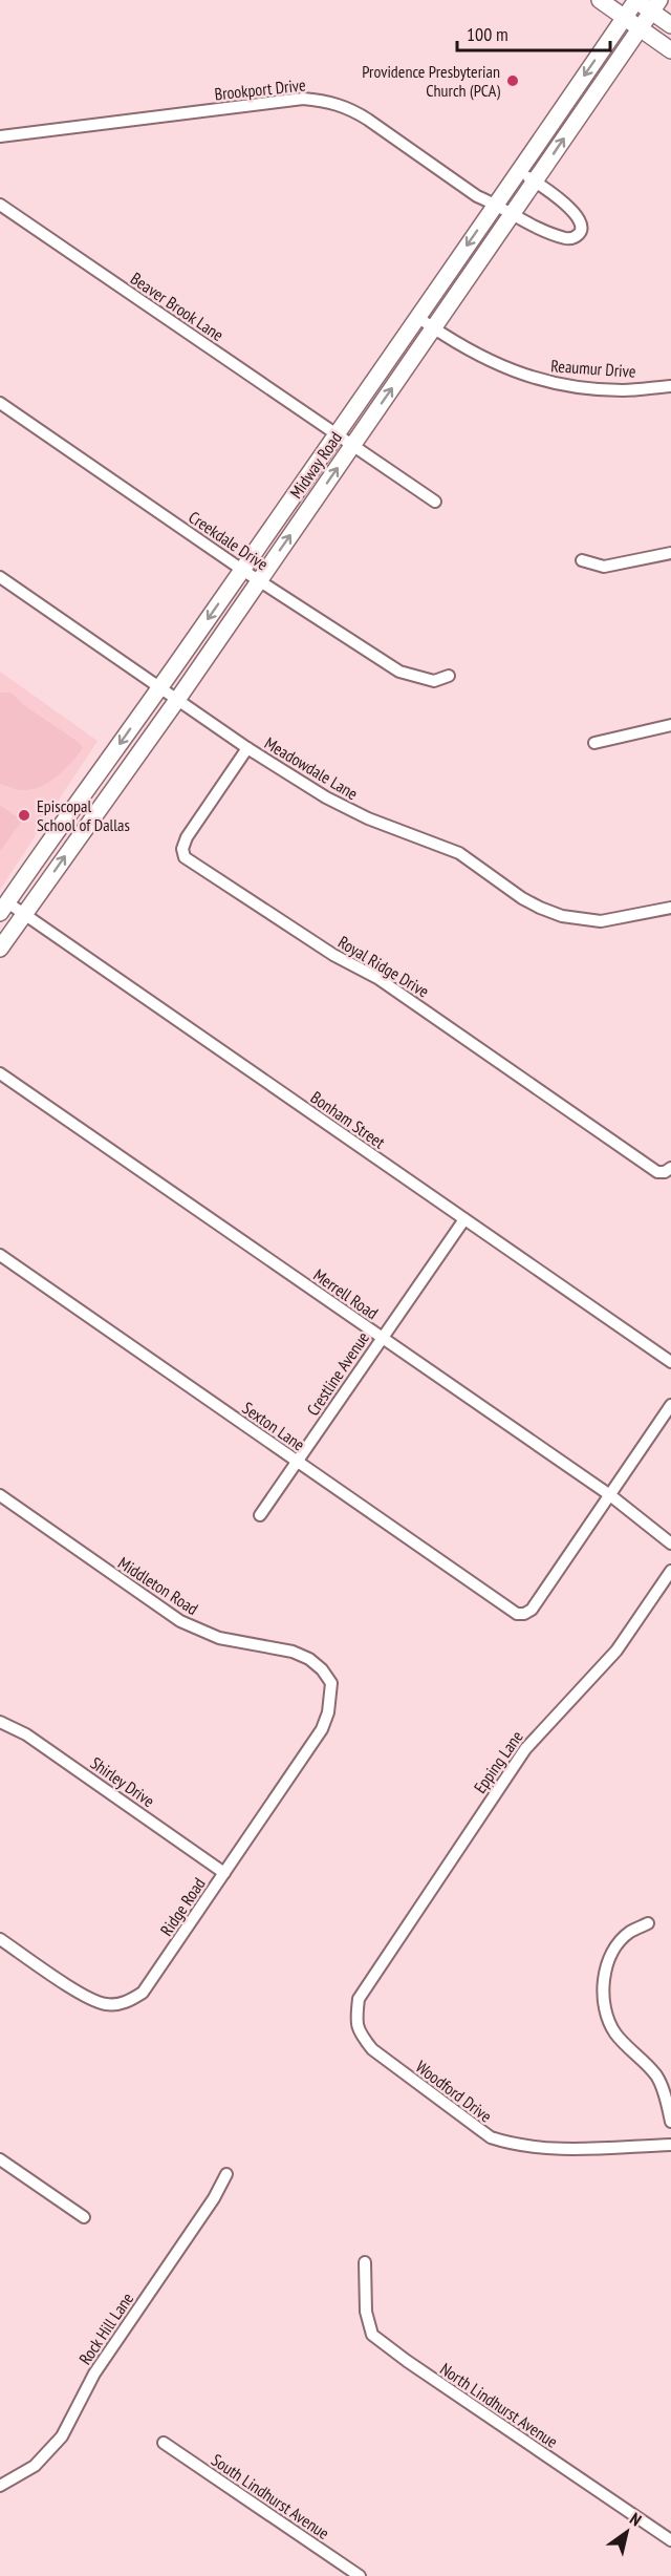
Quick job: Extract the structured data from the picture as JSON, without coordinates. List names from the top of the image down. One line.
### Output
{"streets":{"main road":["Midway Road"],"street":["Brookport Drive","Beaver Brook Lane","Reaumur Drive","Creekdale Drive","Meadowdale Lane","Royal Ridge Drive","Bonham Street","Merrell Road","Crestline Avenue","Sexton Lane","Middleton Road","Epping Lane","Shirley Drive","Ridge Road","Woodford Drive","Rock Hill Lane","North Lindhurst Avenue","South Lindhurst Avenue"]},"crossings":[["Brookport Drive","Midway Road"],["Beaver Brook Lane","Midway Road"],["Reaumur Drive","Midway Road"],["Midway Road","Creekdale Drive"],["Midway Road","Meadowdale Lane"],["Midway Road","Bonham Street"],["Meadowdale Lane","Royal Ridge Drive"],["Bonham Street","Crestline Avenue"],["Merrell Road","Crestline Avenue"],["Merrell Road","Sexton Lane"],["Crestline Avenue","Sexton Lane"],["Middleton Road","Ridge Road"],["Epping Lane","Woodford Drive"],["Shirley Drive","Ridge Road"]],"places":["Providence Presbyterian Church (PCA)","Episcopal School of Dallas"],"scale_bar":"100 m","north":"top right"}
